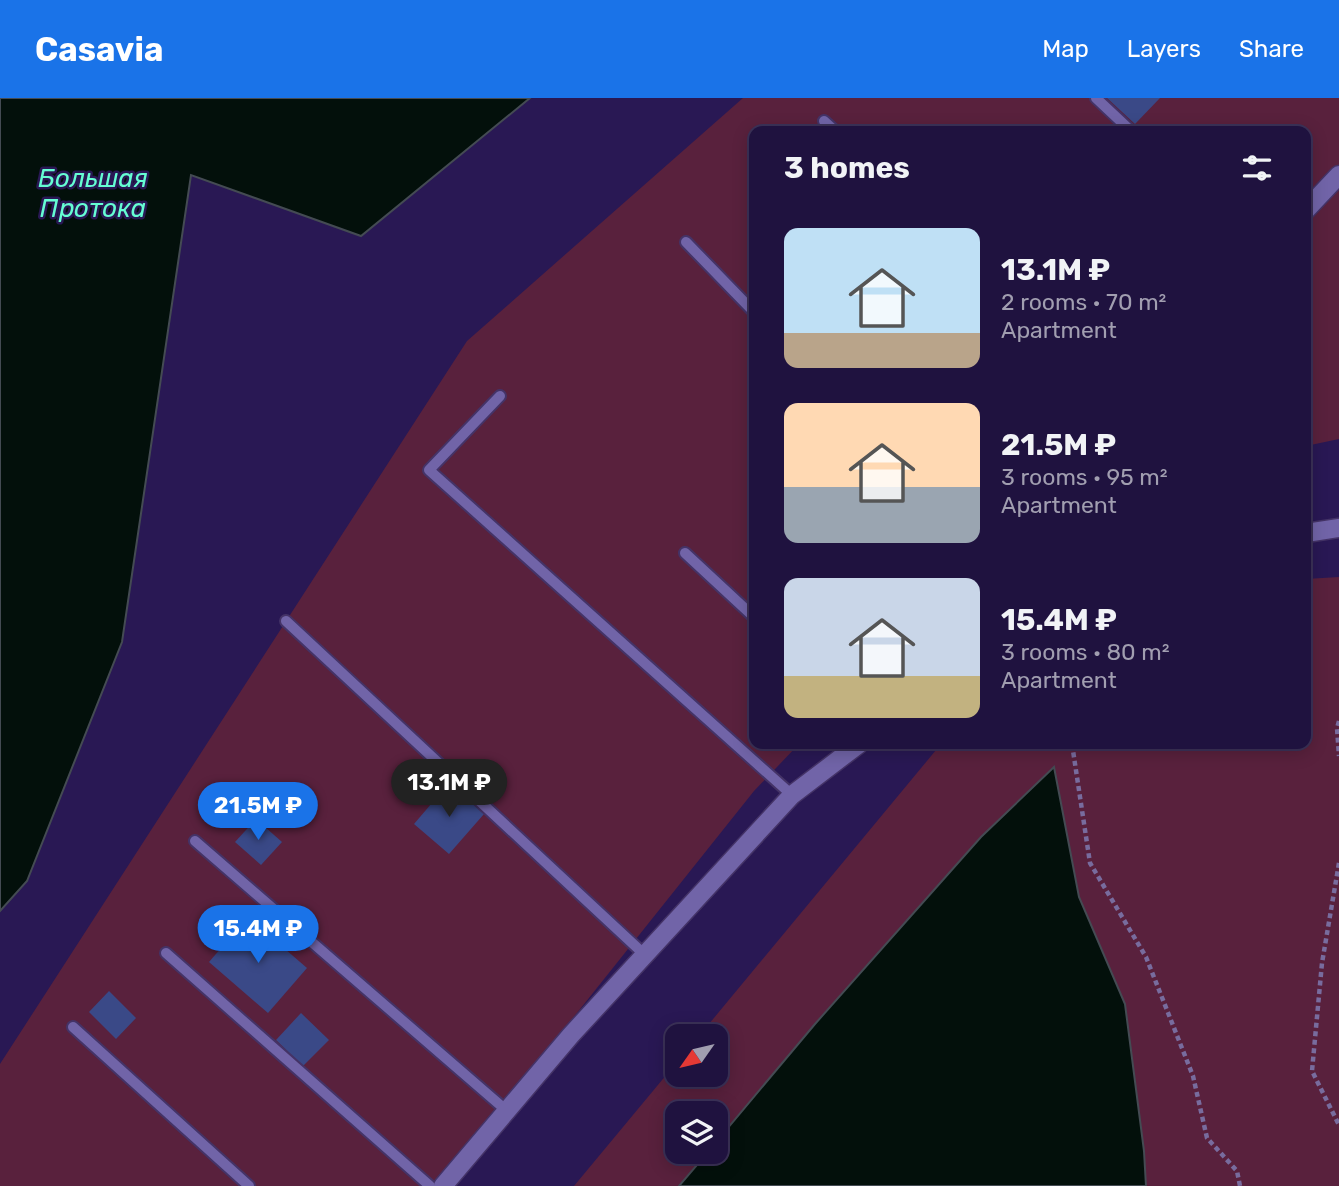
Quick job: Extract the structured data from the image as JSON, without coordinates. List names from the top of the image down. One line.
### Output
{"water":["Большая Протока"],"north":"bottom left","page":{"header":"Casavia","nav":["Map","Layers","Share"],"heading":"3 homes","list":[{"name":"13.1M ₽","note":"2 rooms · 70 m² · Apartment"},{"name":"21.5M ₽","note":"3 rooms · 95 m² · Apartment"},{"name":"15.4M ₽","note":"3 rooms · 80 m² · Apartment"}],"price":["13.1M ₽","21.5M ₽","15.4M ₽"]}}
